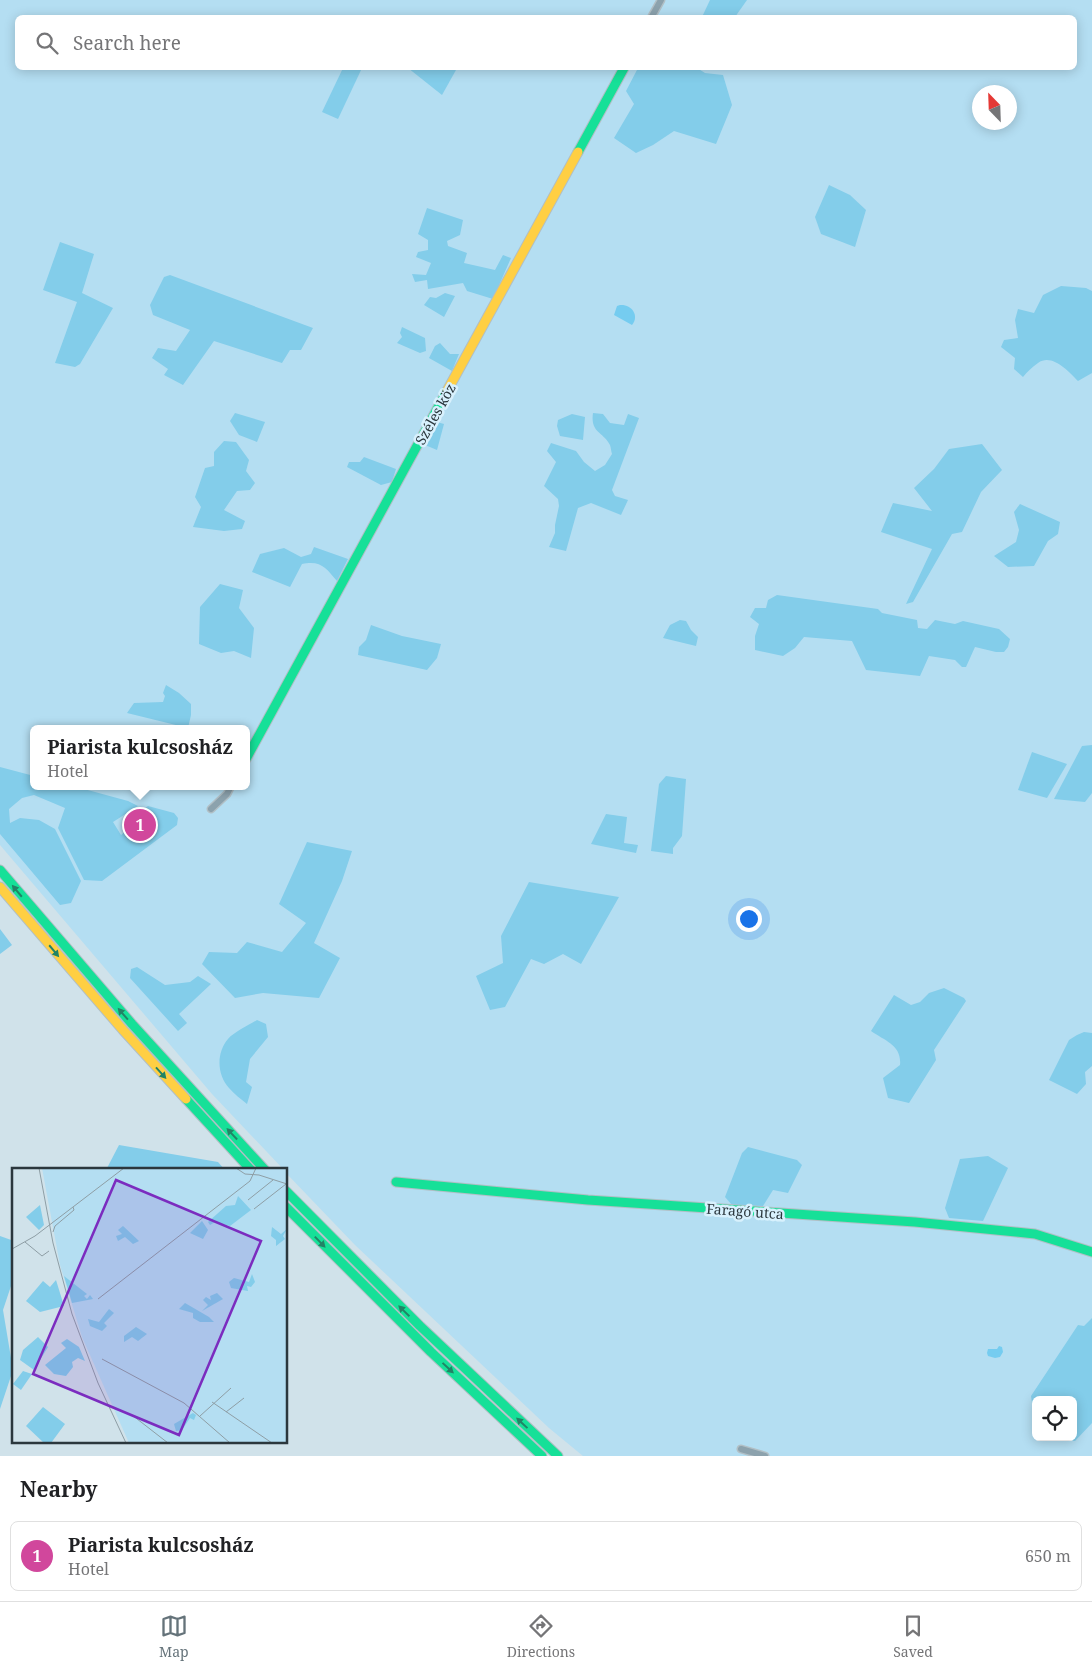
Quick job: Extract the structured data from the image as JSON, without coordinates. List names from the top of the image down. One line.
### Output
{"streets":{"main road":["Széles köz","Faragó utca"]},"north":"top left","page":{"search":"Search here","popup":["Piarista kulcsosház","Hotel"],"pins":"1","heading":"Nearby","list":[{"mark":"1","name":"Piarista kulcsosház","note":"Hotel","value":"650 m"}],"nav":["Map","Directions","Saved"]}}
